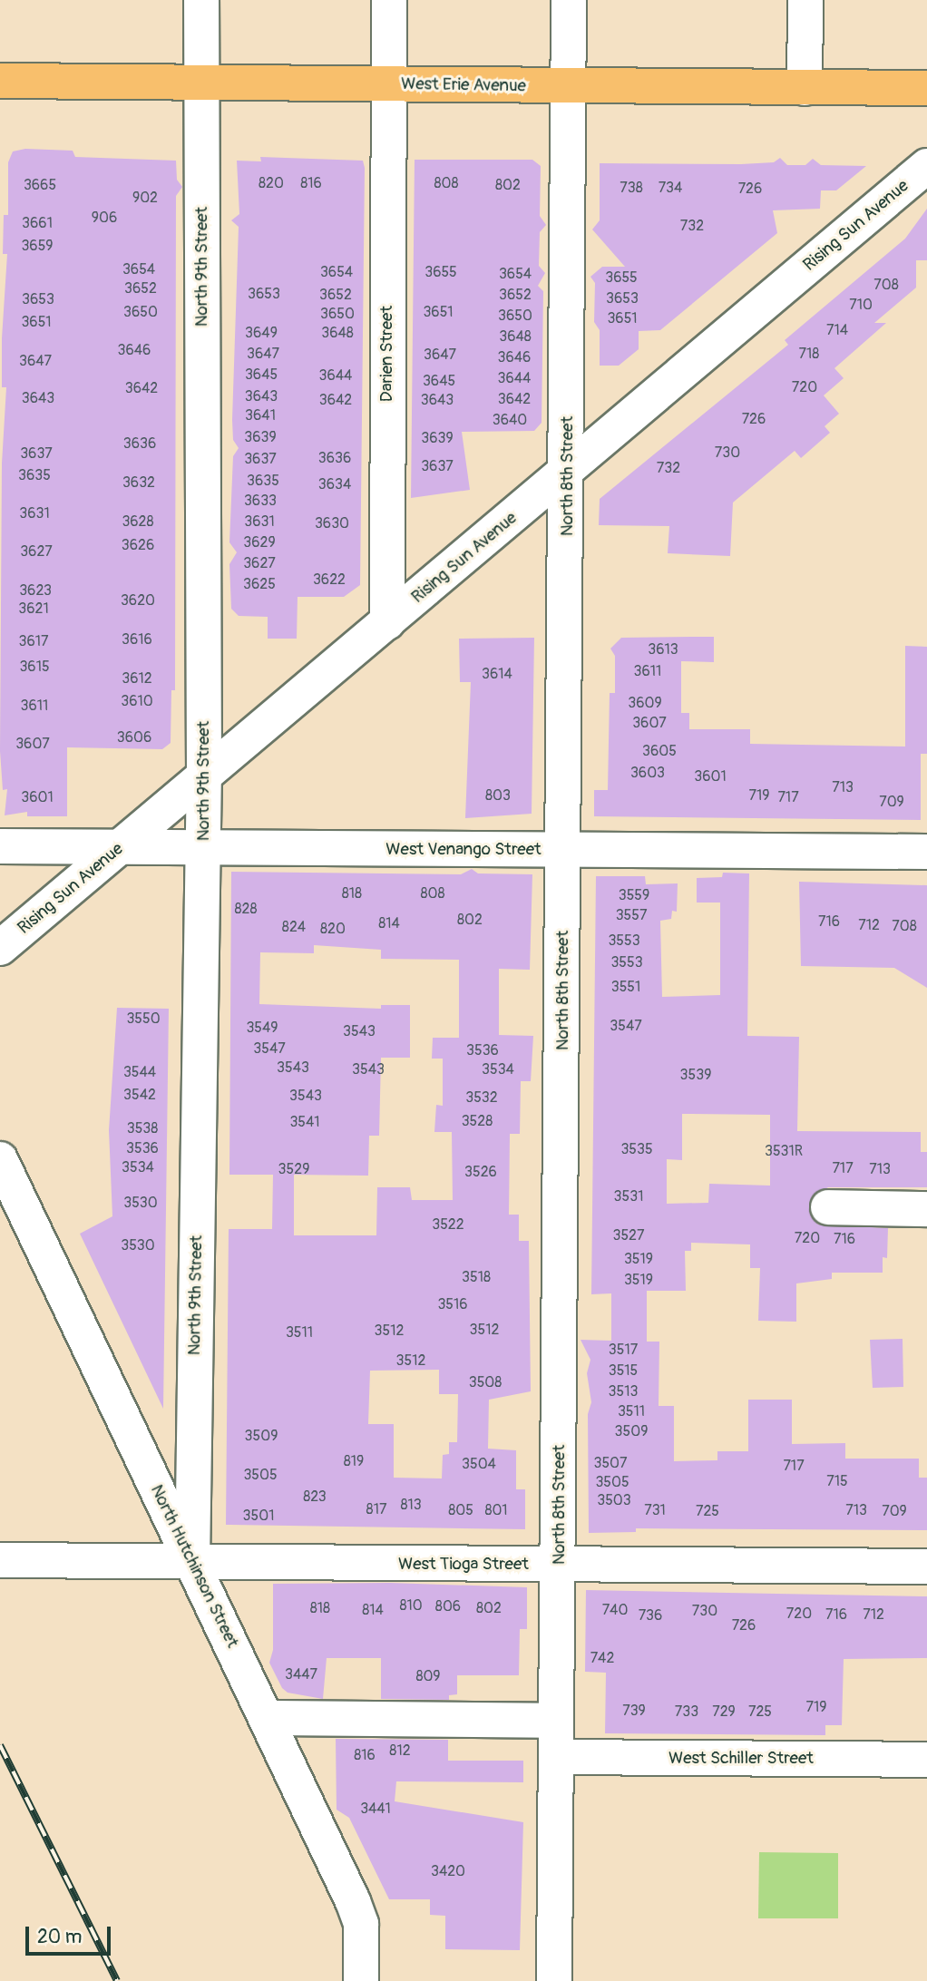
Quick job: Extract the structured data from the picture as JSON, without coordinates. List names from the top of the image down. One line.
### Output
{"streets":{"main road":["West Erie Avenue"],"street":["Rising Sun Avenue","North 9th Street","Darien Street","North 8th Street","West Venango Street","West Tioga Street","North Hutchinson Street","West Schiller Street"]},"crossings":[["West Erie Avenue","North 9th Street"],["West Erie Avenue","Darien Street"],["West Erie Avenue","North 8th Street"],["Rising Sun Avenue","North 9th Street"],["Rising Sun Avenue","Darien Street"],["Rising Sun Avenue","North 8th Street"],["Rising Sun Avenue","West Venango Street"],["North 9th Street","West Venango Street"],["North 9th Street","West Tioga Street"],["North 9th Street","North Hutchinson Street"],["North 8th Street","West Venango Street"],["North 8th Street","West Tioga Street"],["North 8th Street","West Schiller Street"],["West Tioga Street","North Hutchinson Street"]],"house_numbers":["820","816","808","3665","802","738","734","726","902","906","3661","732","3659","3654","3654","3655","3654","3655","708","3652","3653","3652","3652","3653","3653","710","3650","3651","3650","3650","3651","3651","714","3649","3648","3648","3646","3647","718","3647","3646","3647","3645","3644","3644","3645","720","3642","3643","3643","3642","3642","3643","3641","726","3640","3639","3639","3636","730","3637","3636","3637","3637","732","3635","3635","3632","3634","3633","3631","3628","3631","3630","3629","3626","3627","3627","3622","3625","3623","3620","3621","3616","3617","3613","3615","3611","3614","3612","3610","3609","3611","3607","3606","3607","3605","3603","3601","713","803","719","3601","717","709","818","808","3559","828","3557","802","716","814","712","708","824","820","3553","3553","3551","3550","3547","3549","3543","3547","3536","3543","3543","3534","3544","3539","3542","3543","3532","3528","3541","3538","3536","3535","3531R","3534","717","3529","713","3526","3531","3530","3522","3527","720","716","3530","3519","3518","3519","3516","3512","3512","3511","3517","3512","3515","3508","3513","3511","3509","3509","819","3507","3504","717","3505","715","3505","823","3503","813","817","805","801","731","713","725","709","3501","810","806","818","802","814","740","730","720","716","712","736","726","742","3447","809","719","739","733","729","725","812","816","3441","3420"],"scale_bar":"20 m"}
